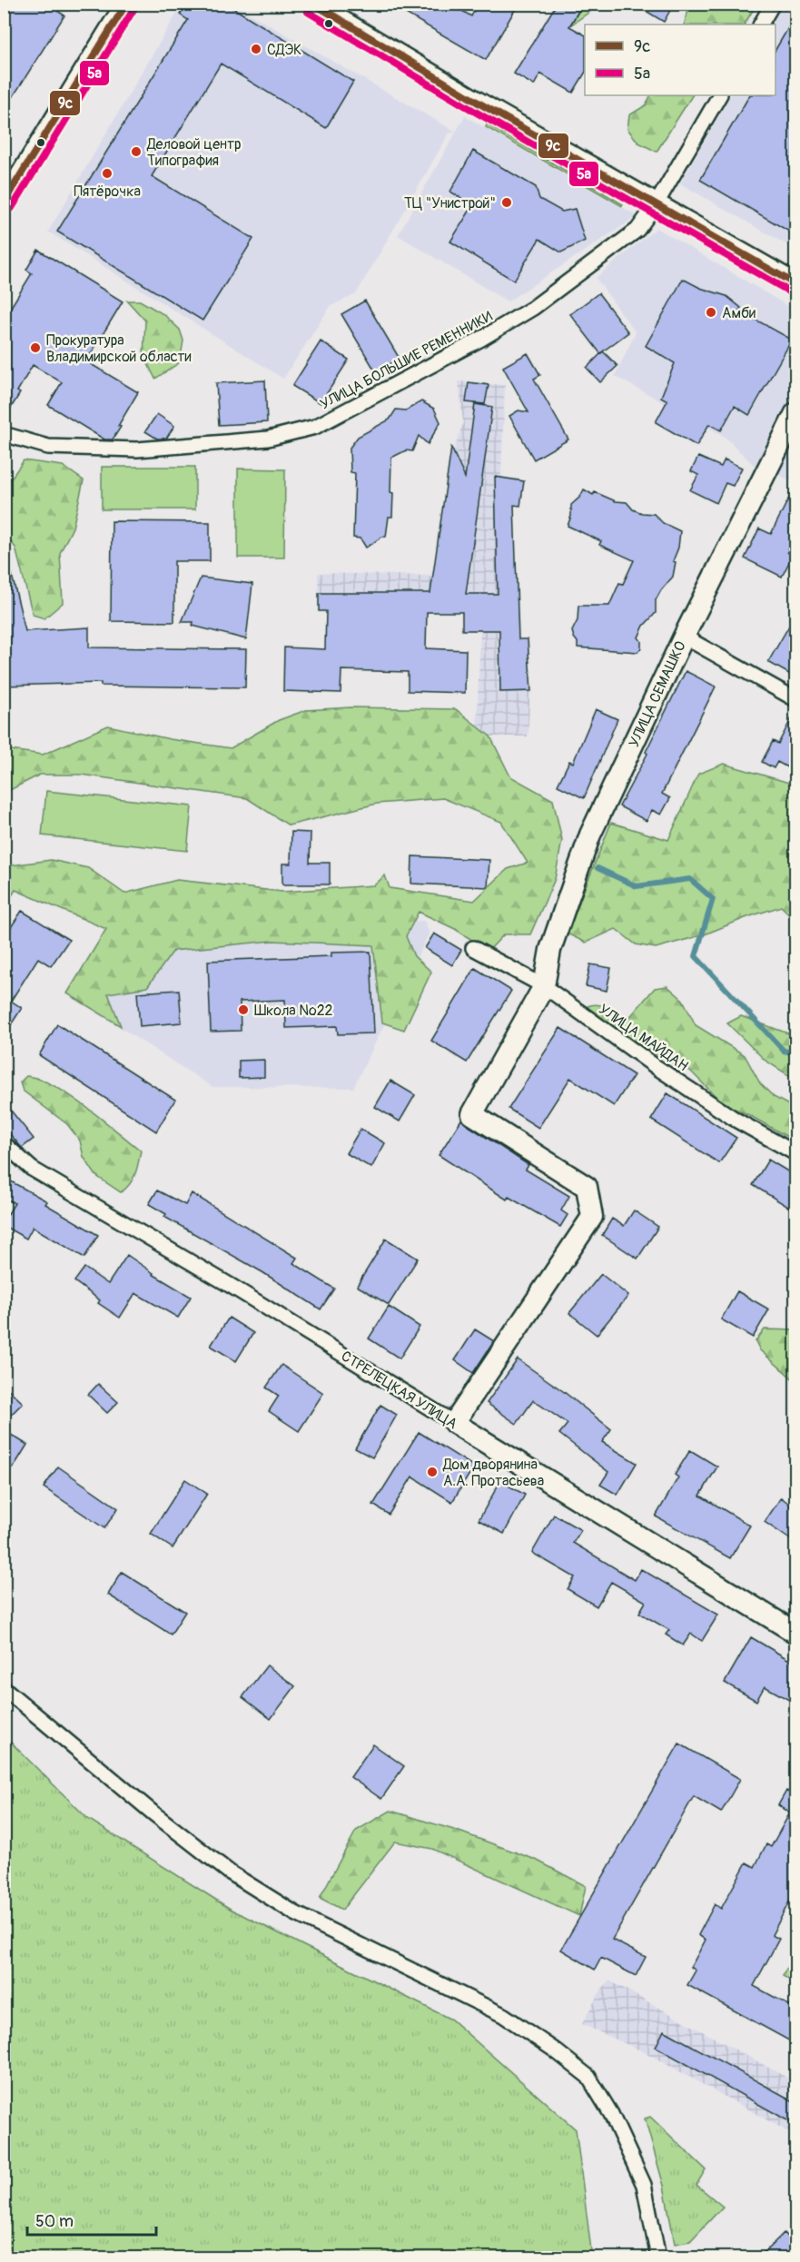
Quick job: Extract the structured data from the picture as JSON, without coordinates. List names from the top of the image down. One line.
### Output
{"streets":{"street":["УЛИЦА БОЛЬШИЕ РЕМЕННИКИ","УЛИЦА СЕМАШКО","УЛИЦА МАЙДАН","СТРЕЛЕЦКАЯ УЛИЦА"]},"crossings":[["УЛИЦА СЕМАШКО","УЛИЦА МАЙДАН"],["УЛИЦА СЕМАШКО","СТРЕЛЕЦКАЯ УЛИЦА"]],"places":["СДЭК","Деловой центр Типография","Пятёрочка","ТЦ \"Унистрой\"","Амби","Прокуратура Владимирской области","Школа №22","Дом дворянина А.А. Протасьева"],"lines":["transit line 9с","transit line 5а"],"legend":["9с","5а"],"scale_bar":"50 m"}
